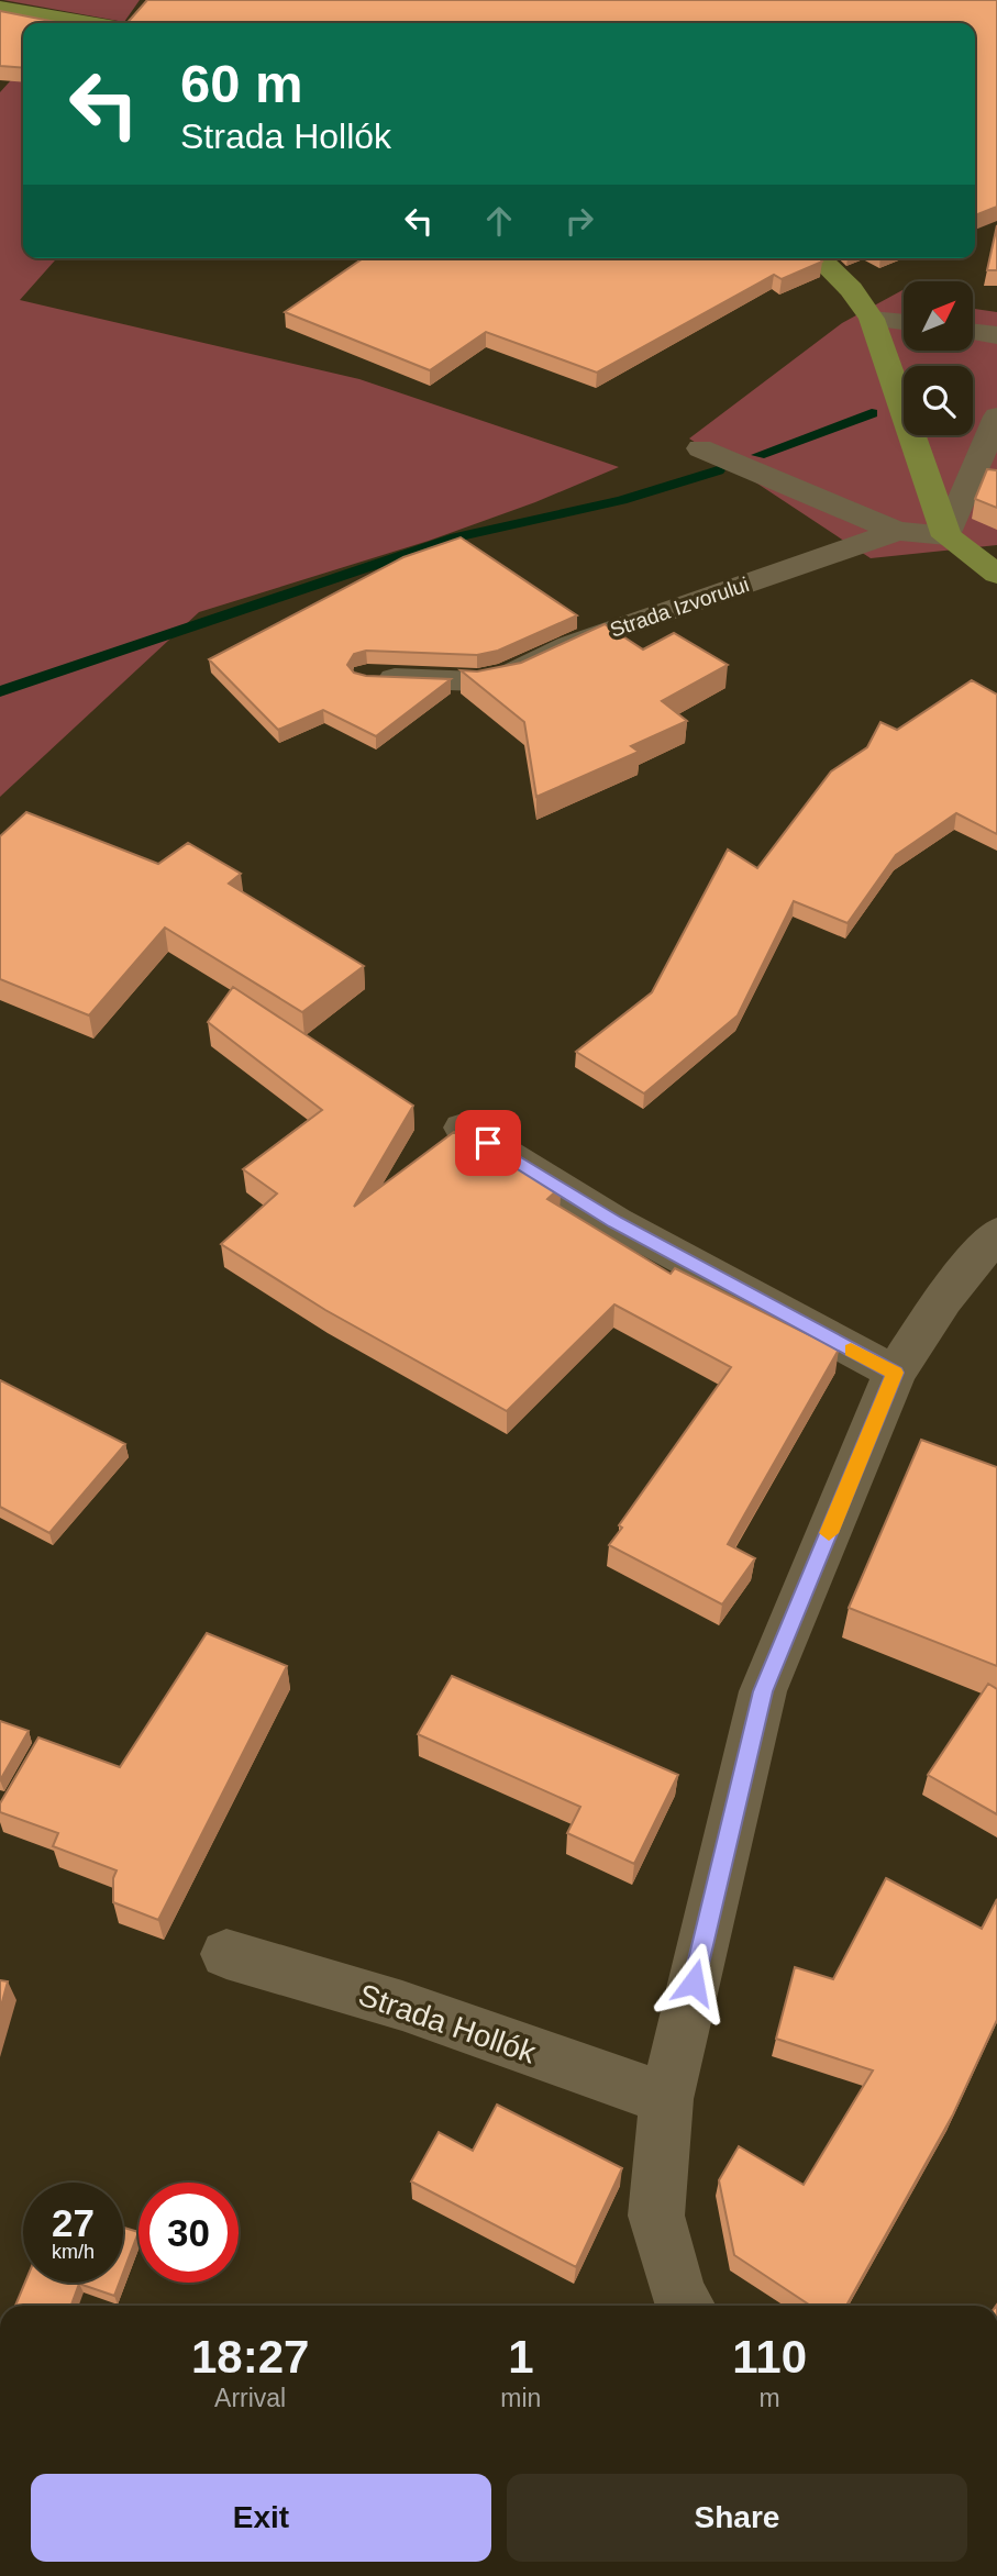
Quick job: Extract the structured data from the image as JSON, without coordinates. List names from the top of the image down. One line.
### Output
{"streets":{"main road":["Strada Izvorului"],"street":["Strada Hollók"]},"north":"top right","page":{"turn":["60 m","Strada Hollók"],"speed":"27 km/h","limit":"30","eta":["18:27","Arrival","1","min","110","m"],"buttons":["Exit","Share"]}}
